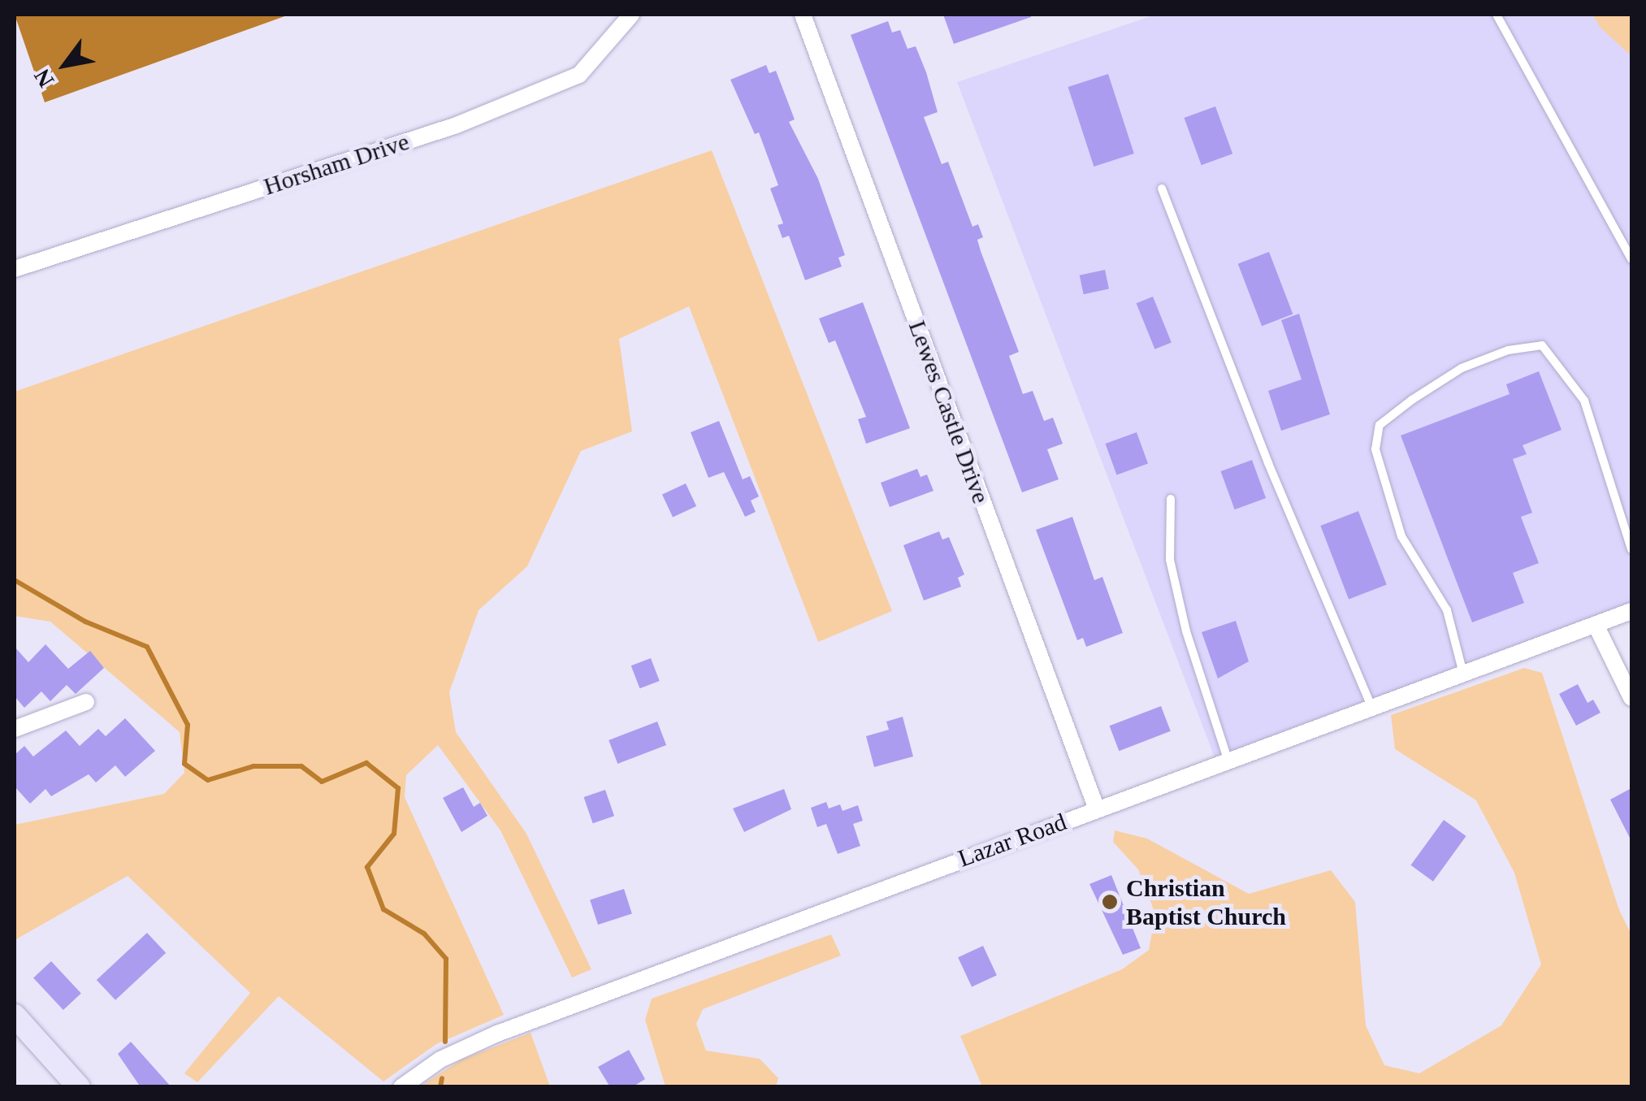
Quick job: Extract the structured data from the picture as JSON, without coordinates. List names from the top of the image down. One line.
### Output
{"streets":{"street":["Horsham Drive","Lewes Castle Drive","Lazar Road"]},"crossings":[["Lewes Castle Drive","Lazar Road"]],"places":["Christian Baptist Church"],"north":"bottom left"}
